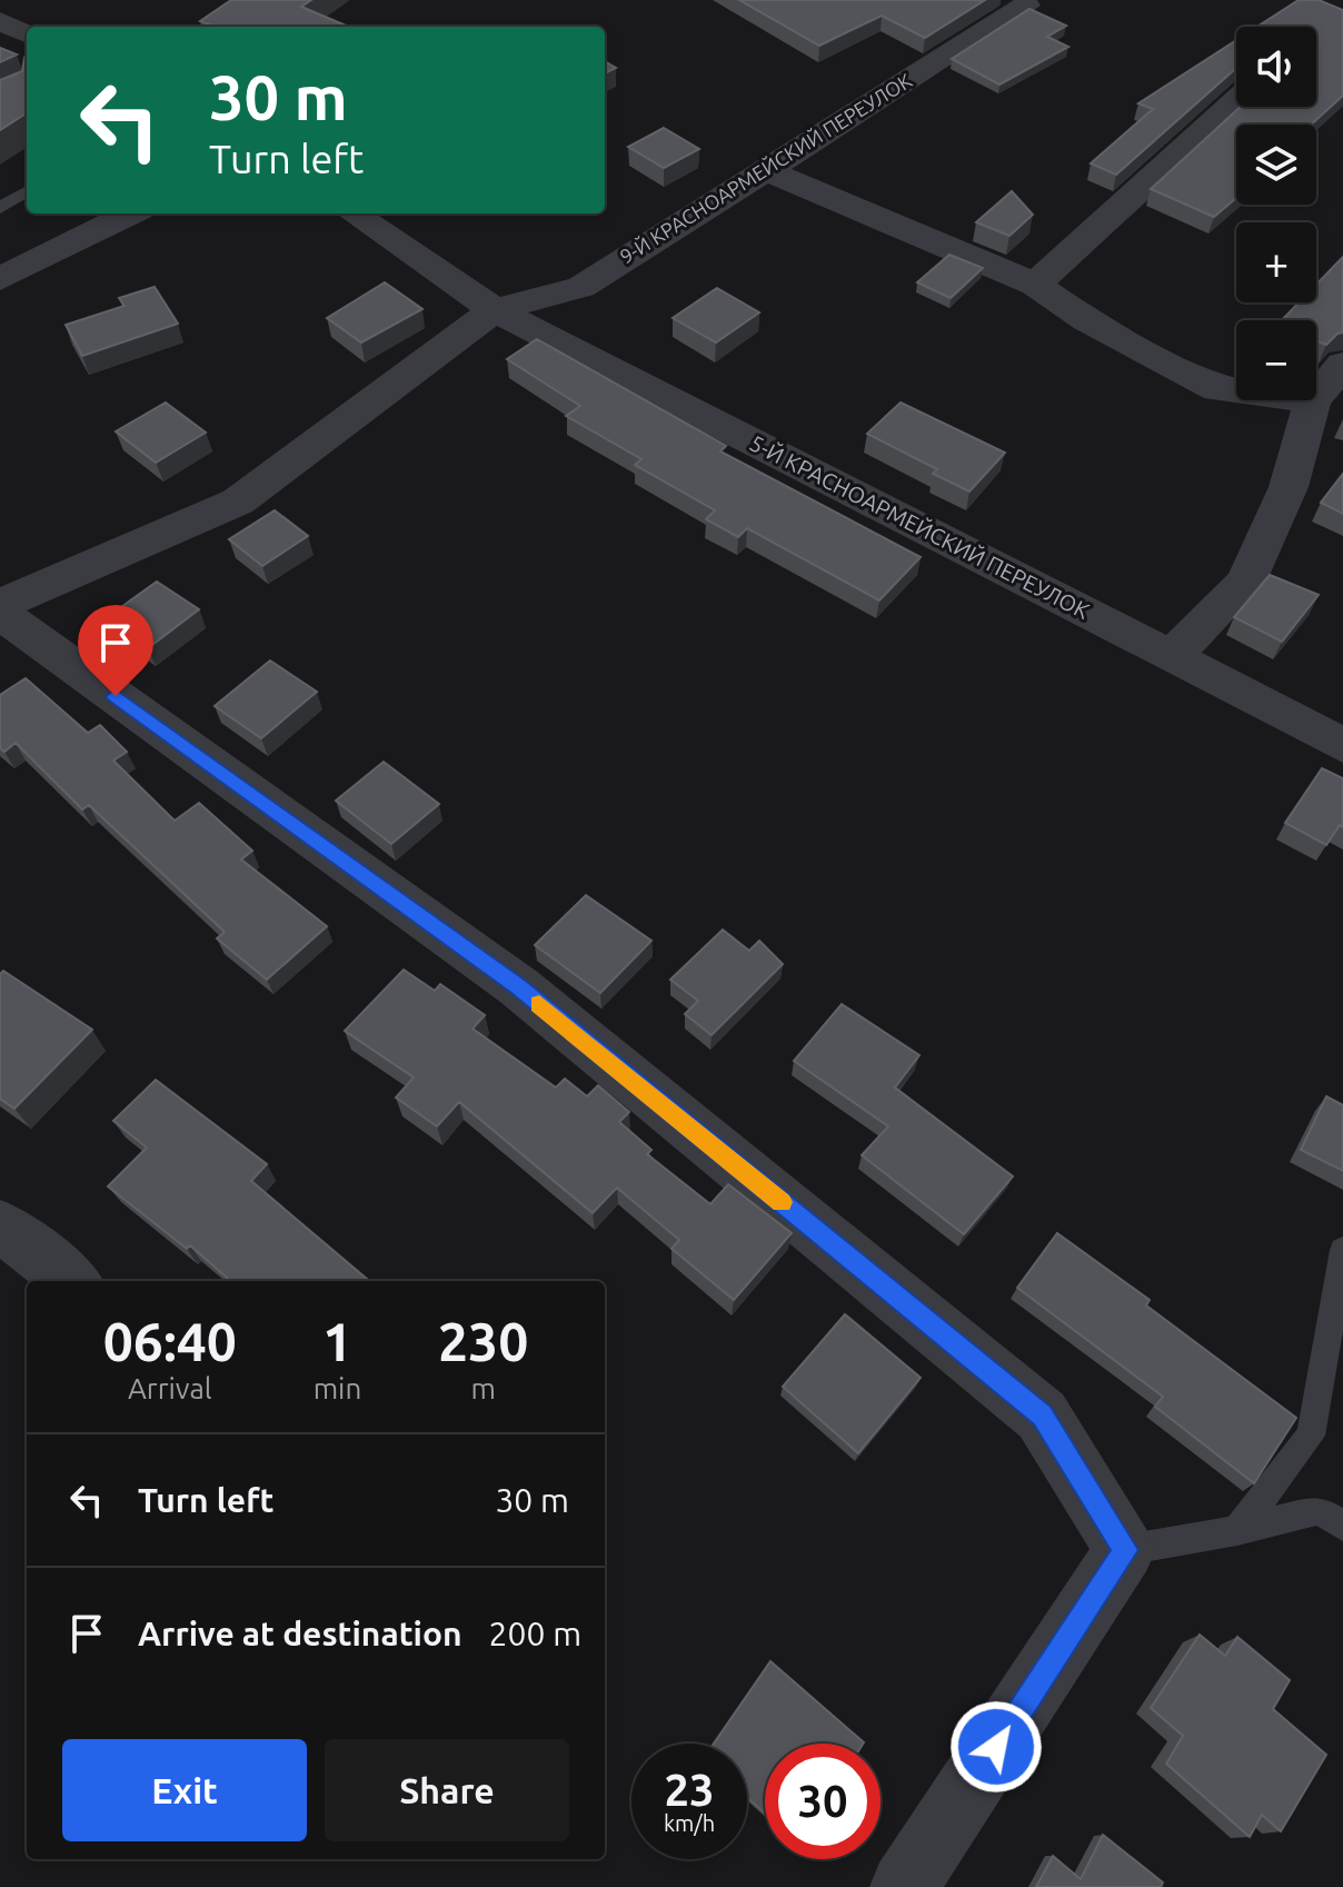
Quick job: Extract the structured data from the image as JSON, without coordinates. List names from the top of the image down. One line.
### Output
{"streets":{"street":["9-Й КРАСНОАРМЕЙСКИЙ ПЕРЕУЛОК","5-Й КРАСНОАРМЕЙСКИЙ ПЕРЕУЛОК"]},"crossings":[["9-Й КРАСНОАРМЕЙСКИЙ ПЕРЕУЛОК","5-Й КРАСНОАРМЕЙСКИЙ ПЕРЕУЛОК"]],"page":{"map_buttons":["+","−"],"turn":["30 m","Turn left"],"eta":["06:40","Arrival","1","min","230","m"],"list":[{"name":"Turn left","value":"30 m"},{"name":"Arrive at destination","value":"200 m"}],"buttons":["Exit","Share"],"speed":"23 km/h","limit":"30"}}
